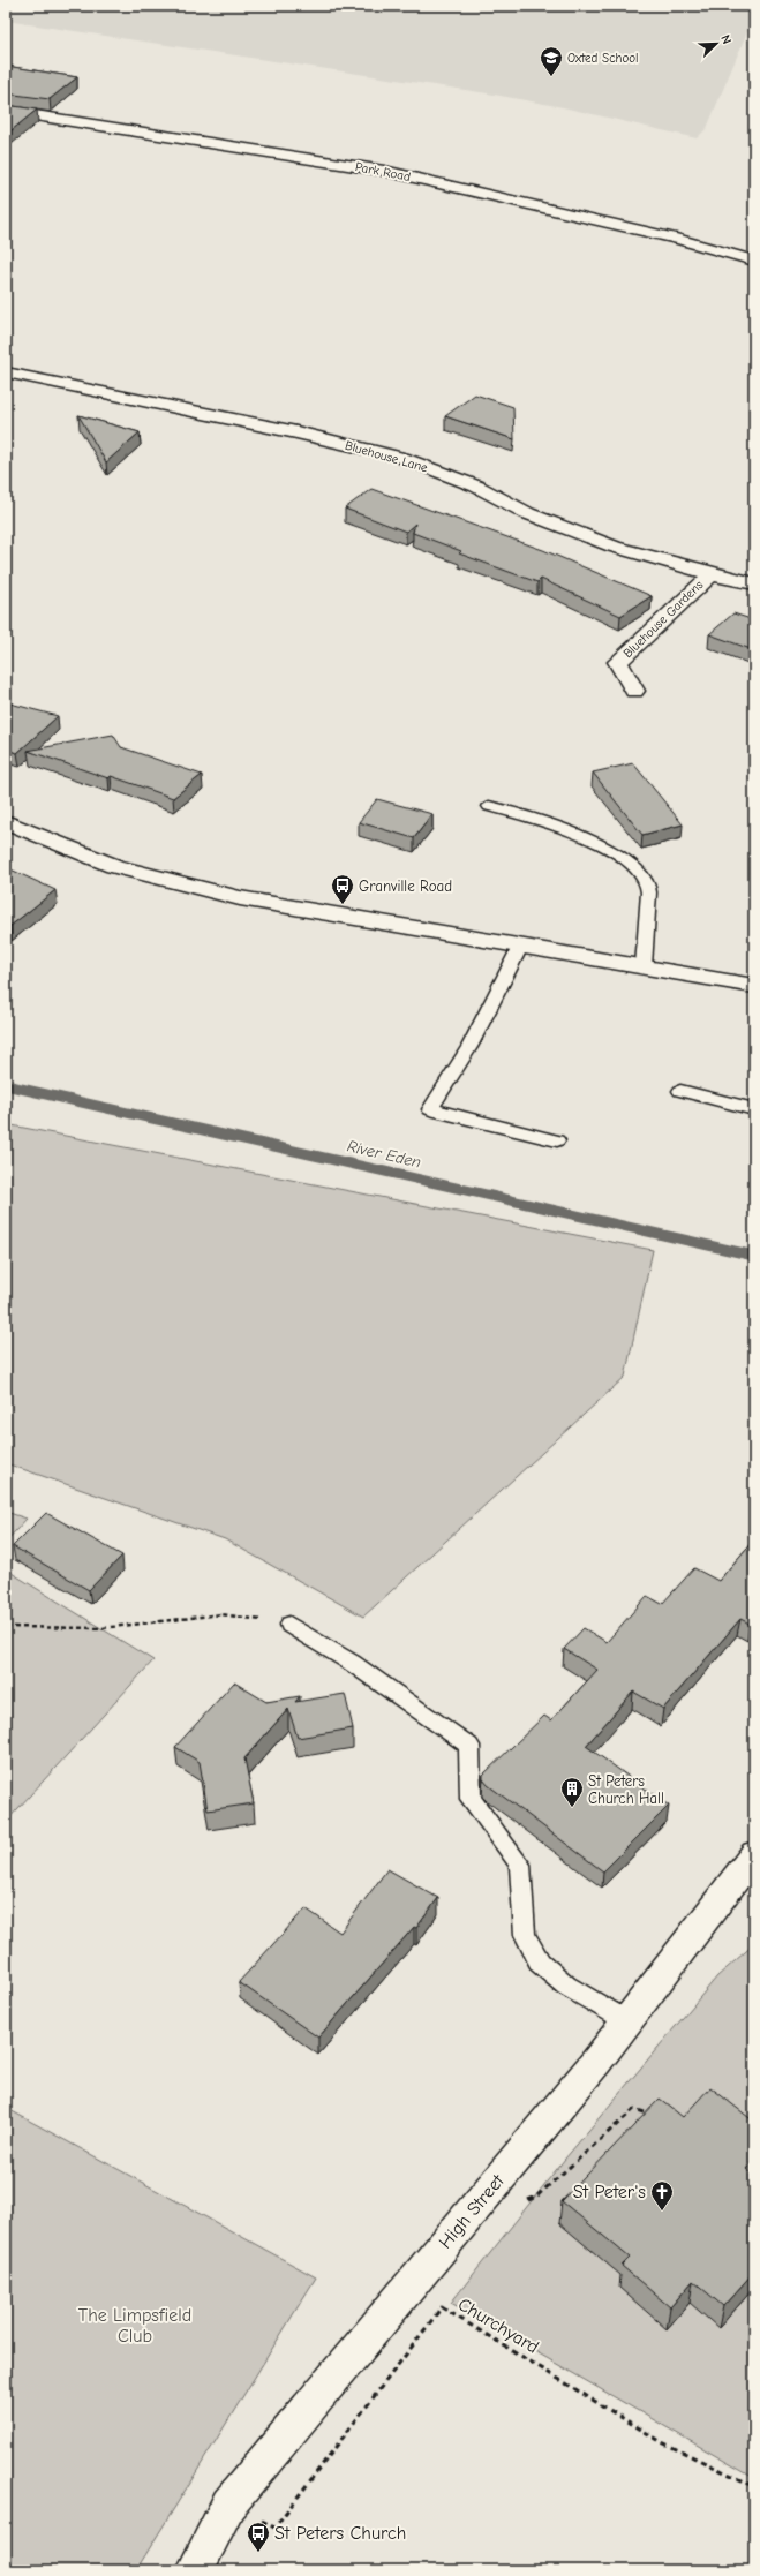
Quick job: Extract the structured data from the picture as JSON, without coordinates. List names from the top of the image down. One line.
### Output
{"streets":{"street":["Park Road","Bluehouse Lane","Bluehouse Gardens","High Street"],"path":["Churchyard"]},"crossings":[["Bluehouse Lane","Bluehouse Gardens"],["High Street","Churchyard"]],"water":["River Eden"],"parks":["The Limpsfield Club"],"places":{"school or university":["Oxted School"],"bus stop":["Granville Road","St Peters Church"],"building":["St Peters Church Hall"],"church":["St Peter's"]},"north":"top right"}
